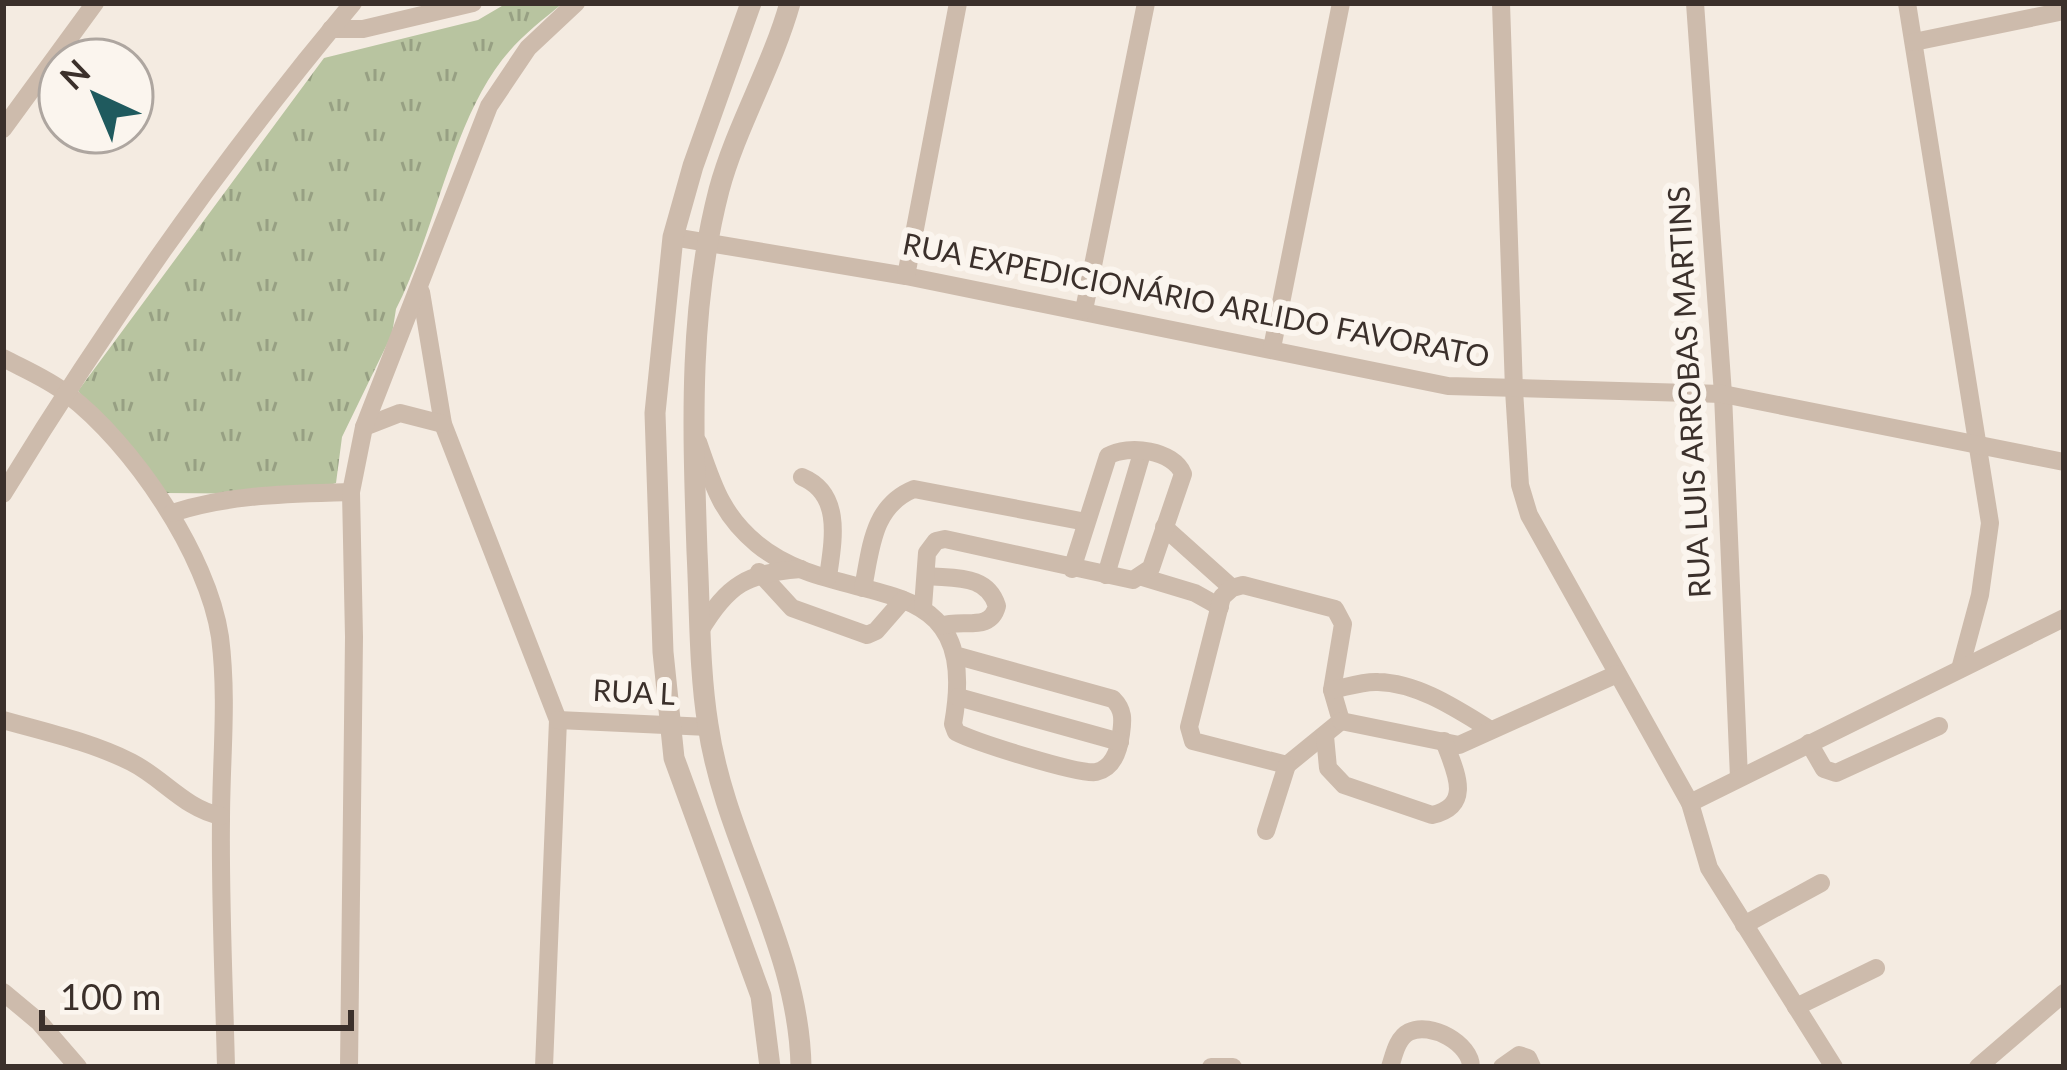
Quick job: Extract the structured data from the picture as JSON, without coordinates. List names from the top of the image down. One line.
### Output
{"streets":{"street":["RUA EXPEDICIONÁRIO ARLIDO FAVORATO","RUA LUIS ARROBAS MARTINS","RUA L"]},"crossings":[["RUA EXPEDICIONÁRIO ARLIDO FAVORATO","RUA LUIS ARROBAS MARTINS"]],"scale_bar":"100 m","north":"top left"}
